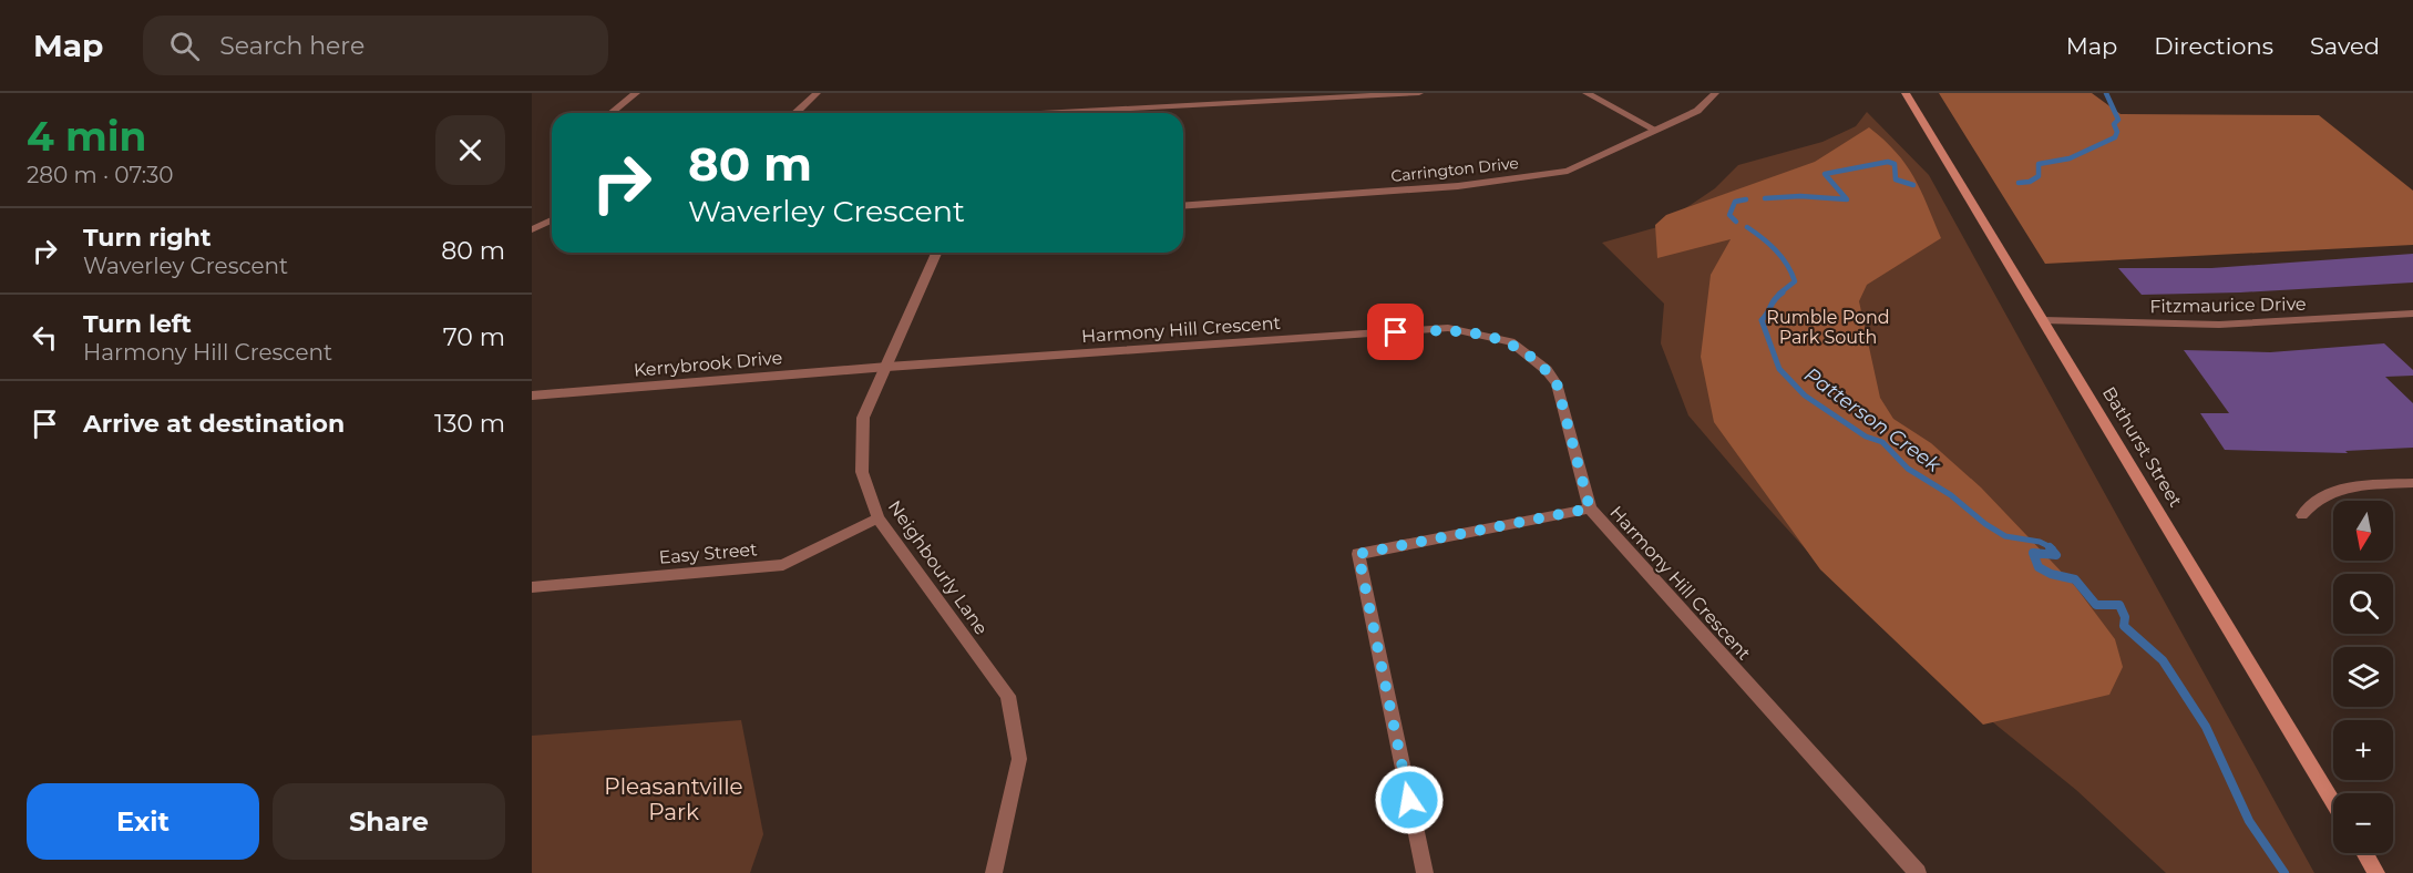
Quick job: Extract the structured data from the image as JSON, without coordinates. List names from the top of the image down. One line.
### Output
{"streets":{"main road":["Bathurst Street"],"street":["Carrington Drive","Fitzmaurice Drive","Harmony Hill Crescent","Kerrybrook Drive","Easy Street","Neighbourly Lane"]},"crossings":[["Fitzmaurice Drive","Bathurst Street"],["Harmony Hill Crescent","Kerrybrook Drive"],["Harmony Hill Crescent","Neighbourly Lane"],["Kerrybrook Drive","Neighbourly Lane"],["Easy Street","Neighbourly Lane"]],"water":["Patterson Creek"],"parks":["Rumble Pond Park South","Pleasantville Park"],"north":"bottom","page":{"header":"Map","search":"Search here","nav":["Map","Directions","Saved"],"heading":["4 min","280 m · 07:30"],"turn":["80 m","Waverley Crescent"],"list":[{"name":"Turn right","note":"Waverley Crescent","value":"80 m"},{"name":"Turn left","note":"Harmony Hill Crescent","value":"70 m"},{"name":"Arrive at destination","value":"130 m"}],"map_buttons":["+","−"],"buttons":["Exit","Share"]}}
